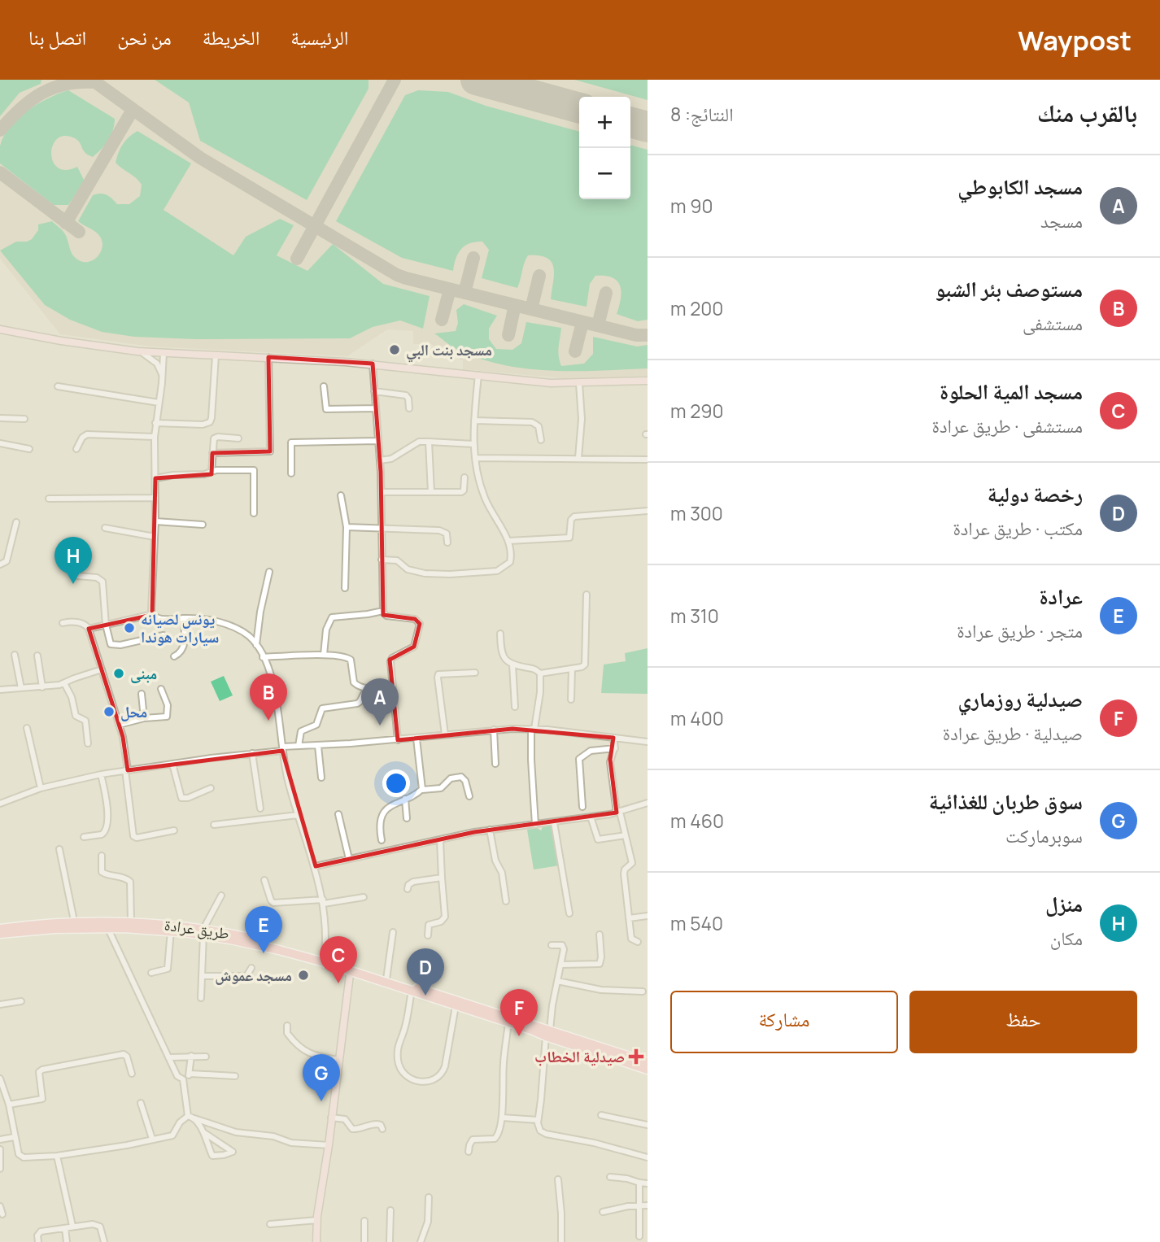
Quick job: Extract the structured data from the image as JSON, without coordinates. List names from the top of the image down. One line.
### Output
{"streets":{"main road":["طريق عرادة"]},"places":{"other":["مسجد بنت البي","يونس لصيانه سيارات هوندا","مبنى","محل","مسجد عموش"],"health":["صيدلية الخطاب"]},"page":{"header":"Waypost","nav":["الرئيسية","الخريطة","من نحن","اتصل بنا"],"heading":["بالقرب منك","النتائج: 8"],"map_buttons":["+","−"],"list":[{"mark":"A","name":"مسجد الكابوطي","note":"مسجد","value":"90 m"},{"mark":"B","name":"مستوصف بئر الشبو","note":"مستشفى","value":"200 m"},{"mark":"C","name":"مسجد المية الحلوة","note":"مستشفى · طريق عرادة","value":"290 m"},{"mark":"D","name":"رخصة دولية","note":"مكتب · طريق عرادة","value":"300 m"},{"mark":"E","name":"عرادة","note":"متجر · طريق عرادة","value":"310 m"},{"mark":"F","name":"صيدلية روزماري","note":"صيدلية · طريق عرادة","value":"400 m"},{"mark":"G","name":"سوق طربان للغذائية","note":"سوبرماركت","value":"460 m"},{"mark":"H","name":"منزل","note":"مكان","value":"540 m"}],"pins":["H","B","A","E","C","D","F","G"],"buttons":["حفظ","مشاركة"]}}
